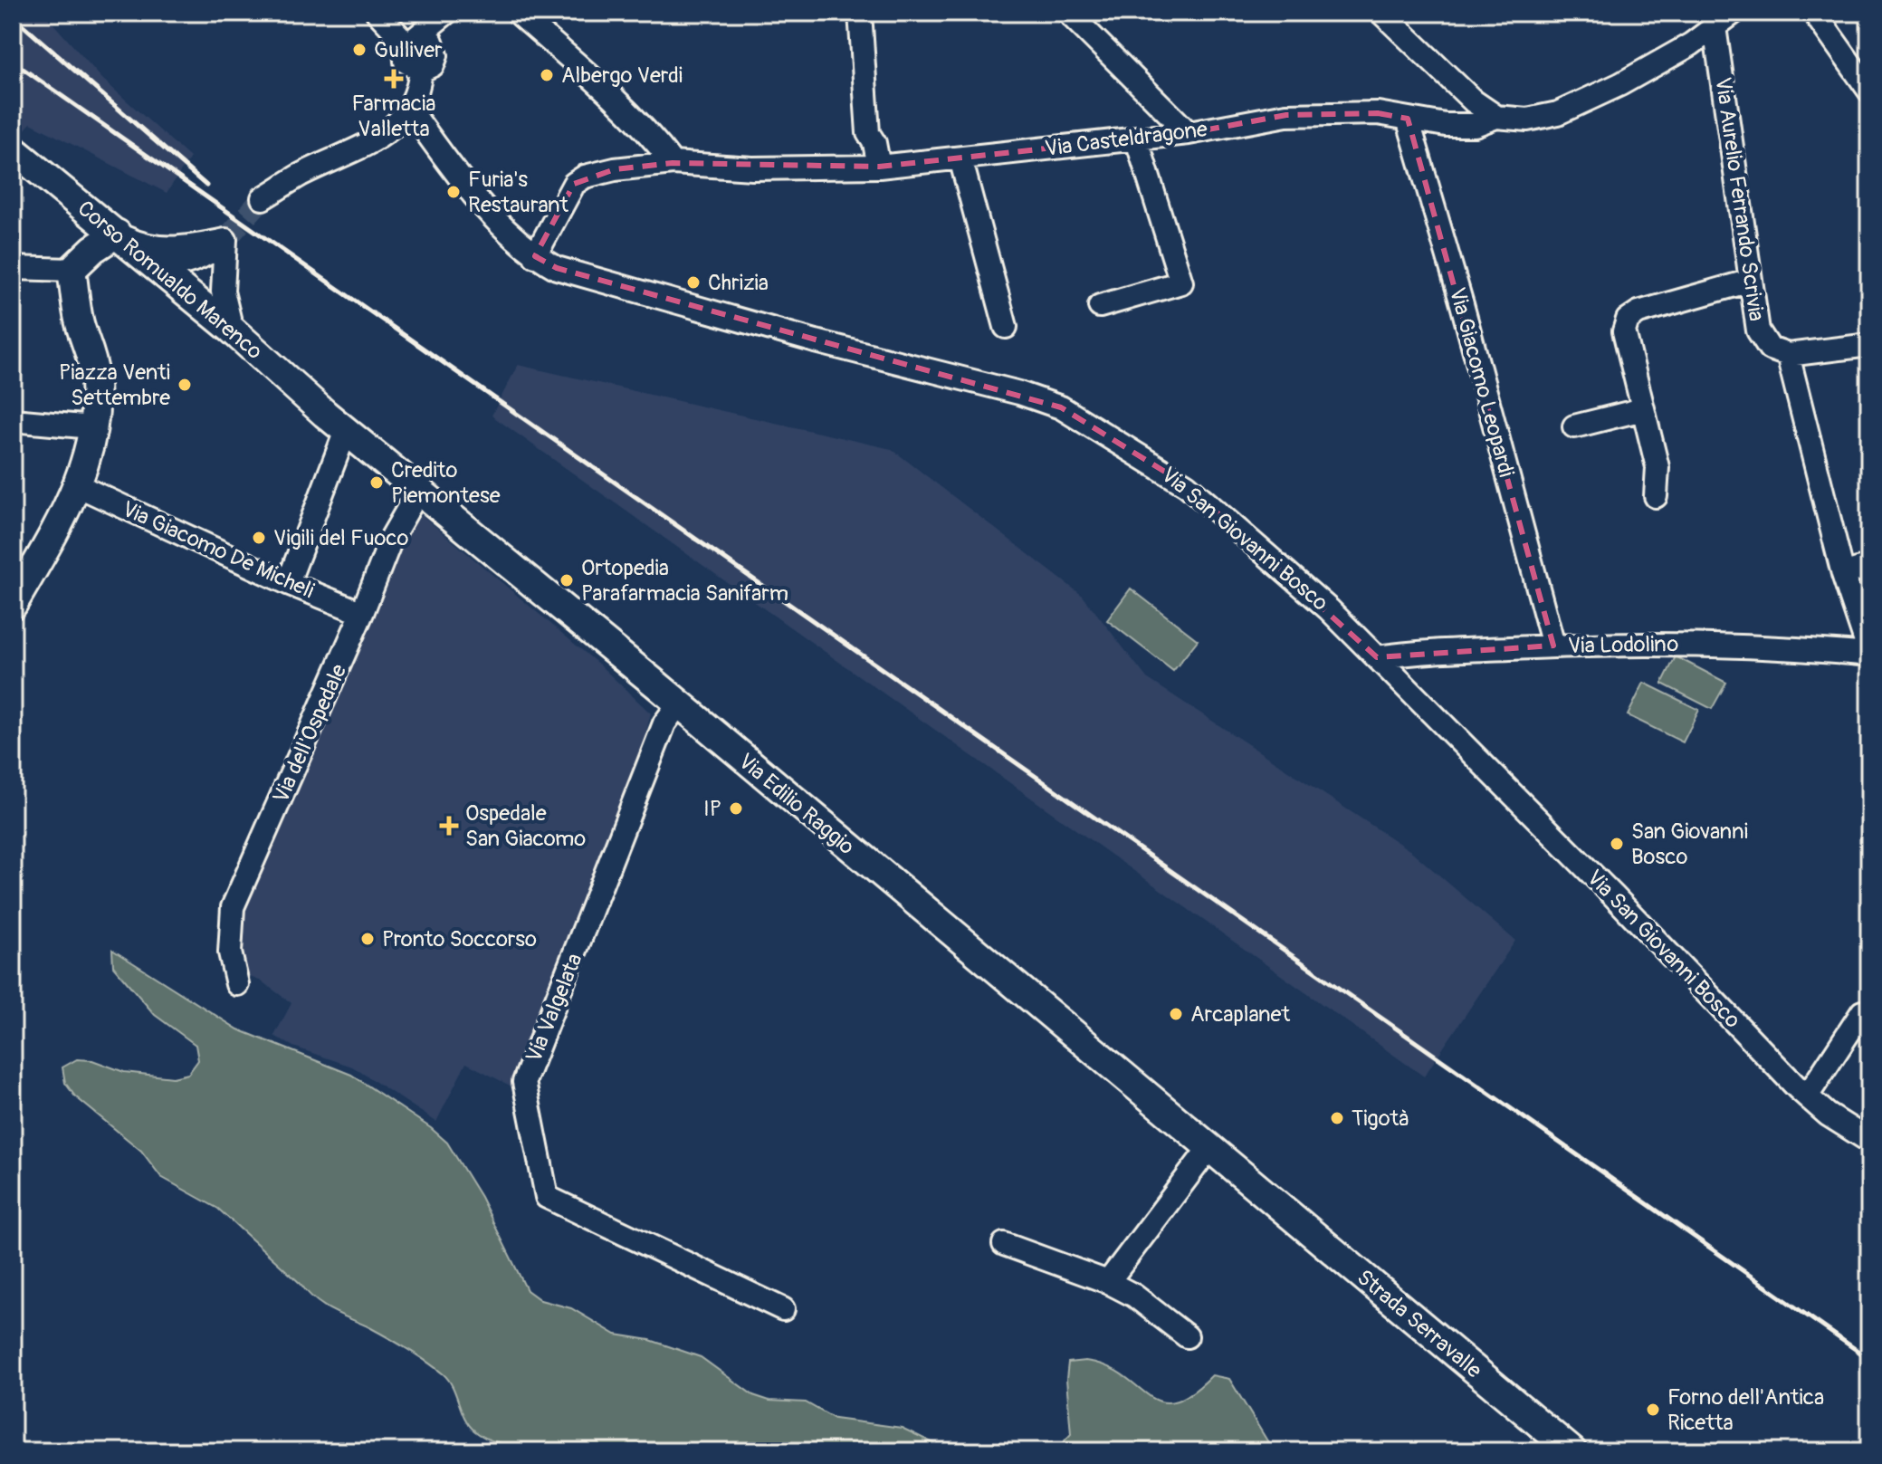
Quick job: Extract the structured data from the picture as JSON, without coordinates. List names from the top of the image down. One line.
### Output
{"streets":{"main road":["Corso Romualdo Marenco","Via Edilio Raggio","Strada Serravalle"],"street":["Via Casteldragone","Via Aurelio Ferrando Scrivia","Via Giacomo Leopardi","Via San Giovanni Bosco","Via Giacomo De Micheli","Via Lodolino","Via dell'Ospedale","Via Valgelata"]},"crossings":[["Via Casteldragone","Via Aurelio Ferrando Scrivia"],["Via Casteldragone","Via Giacomo Leopardi"],["Via Casteldragone","Via San Giovanni Bosco"],["Corso Romualdo Marenco","Via Edilio Raggio"],["Via Giacomo Leopardi","Via Lodolino"],["Via San Giovanni Bosco","Via Lodolino"],["Via Giacomo De Micheli","Via dell'Ospedale"],["Via dell'Ospedale","Via Edilio Raggio"],["Via Edilio Raggio","Via Valgelata"],["Via Edilio Raggio","Strada Serravalle"]],"places":{"other":["Gulliver","Albergo Verdi","Furia's Restaurant","Chrizia","Piazza Venti Settembre","Credito Piemontese","Vigili del Fuoco","Ortopedia Parafarmacia Sanifarm","IP","San Giovanni Bosco","Pronto Soccorso","Arcaplanet","Tigotà","Forno dell'Antica Ricetta"],"health":["Farmacia Valletta","Ospedale San Giacomo"]}}
